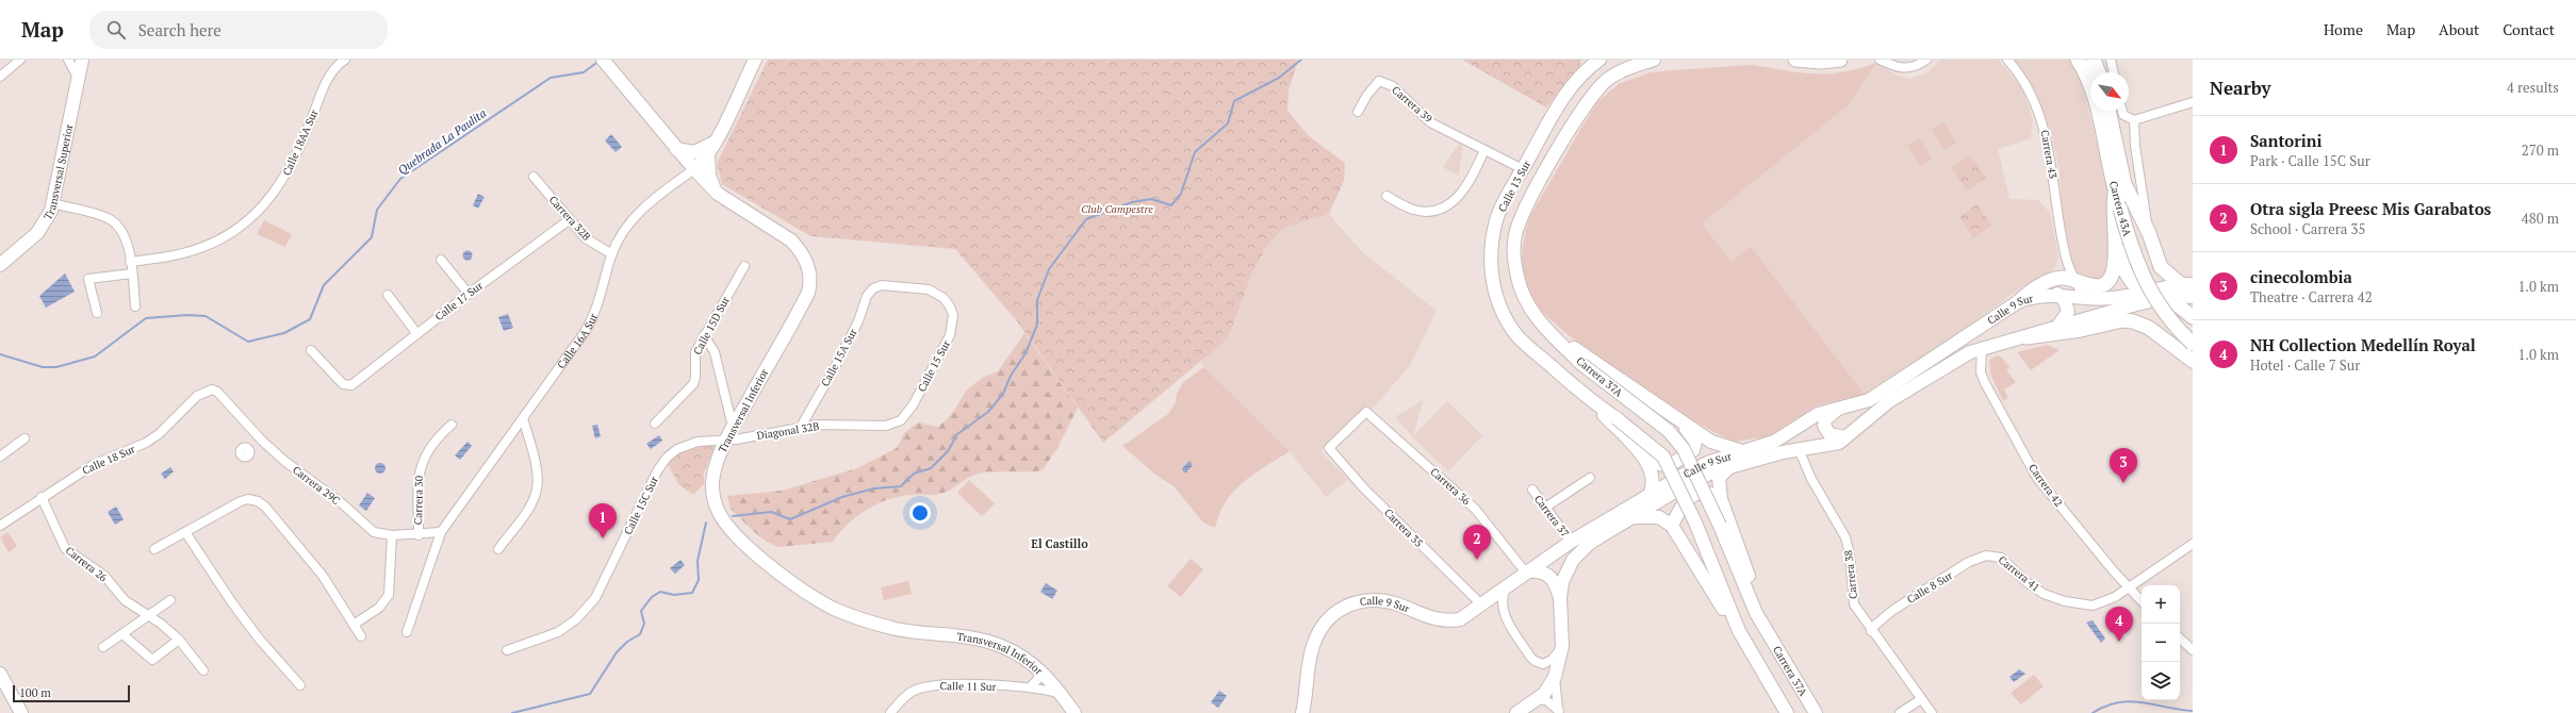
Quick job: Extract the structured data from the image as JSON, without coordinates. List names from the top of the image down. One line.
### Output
{"streets":{"main road":["Transversal Superior","Calle 13 Sur","Carrera 43A","Calle 9 Sur","Calle 16A Sur","Carrera 37A","Transversal Inferior"],"street":["Carrera 39","Calle 18AA Sur","Carrera 43","Carrera 32B","Calle 17 Sur","Calle 15D Sur","Calle 15A Sur","Calle 15 Sur","Diagonal 32B","Calle 18 Sur","Carrera 29C","Carrera 42","Carrera 36","Carrera 30","Calle 15C Sur","Carrera 37","Carrera 35","Carrera 26","Carrera 41","Carrera 38","Calle 8 Sur","Calle 11 Sur"]},"crossings":[["Carrera 39","Calle 13 Sur"],["Carrera 43","Calle 9 Sur"],["Carrera 32B","Calle 17 Sur"],["Carrera 32B","Calle 16A Sur"],["Calle 9 Sur","Carrera 42"],["Calle 9 Sur","Carrera 36"],["Calle 9 Sur","Carrera 37"],["Calle 9 Sur","Carrera 35"],["Calle 9 Sur","Carrera 38"],["Calle 16A Sur","Transversal Inferior"],["Calle 16A Sur","Carrera 29C"],["Calle 15A Sur","Calle 15 Sur"],["Calle 15A Sur","Diagonal 32B"],["Calle 15 Sur","Diagonal 32B"],["Transversal Inferior","Diagonal 32B"],["Transversal Inferior","Calle 15C Sur"],["Transversal Inferior","Calle 11 Sur"],["Diagonal 32B","Calle 15C Sur"],["Calle 18 Sur","Carrera 29C"],["Calle 18 Sur","Carrera 26"],["Carrera 29C","Carrera 30"],["Carrera 42","Carrera 41"],["Carrera 36","Carrera 35"],["Carrera 41","Calle 8 Sur"],["Carrera 38","Calle 8 Sur"]],"districts":["El Castillo"],"water":["Quebrada La Paulita"],"parks":["Club Campestre"],"scale_bar":"100 m","north":"bottom right","page":{"header":"Map","search":"Search here","nav":["Home","Map","About","Contact"],"heading":["Nearby","4 results"],"list":[{"mark":"1","name":"Santorini","note":"Park · Calle 15C Sur","value":"270 m"},{"mark":"2","name":"Otra sigla Preesc Mis Garabatos","note":"School · Carrera 35","value":"480 m"},{"mark":"3","name":"cinecolombia","note":"Theatre · Carrera 42","value":"1.0 km"},{"mark":"4","name":"NH Collection Medellín Royal","note":"Hotel · Calle 7 Sur","value":"1.0 km"}],"pins":["3","1","2","4"],"map_buttons":["+","−"],"scale":"100 m"}}
